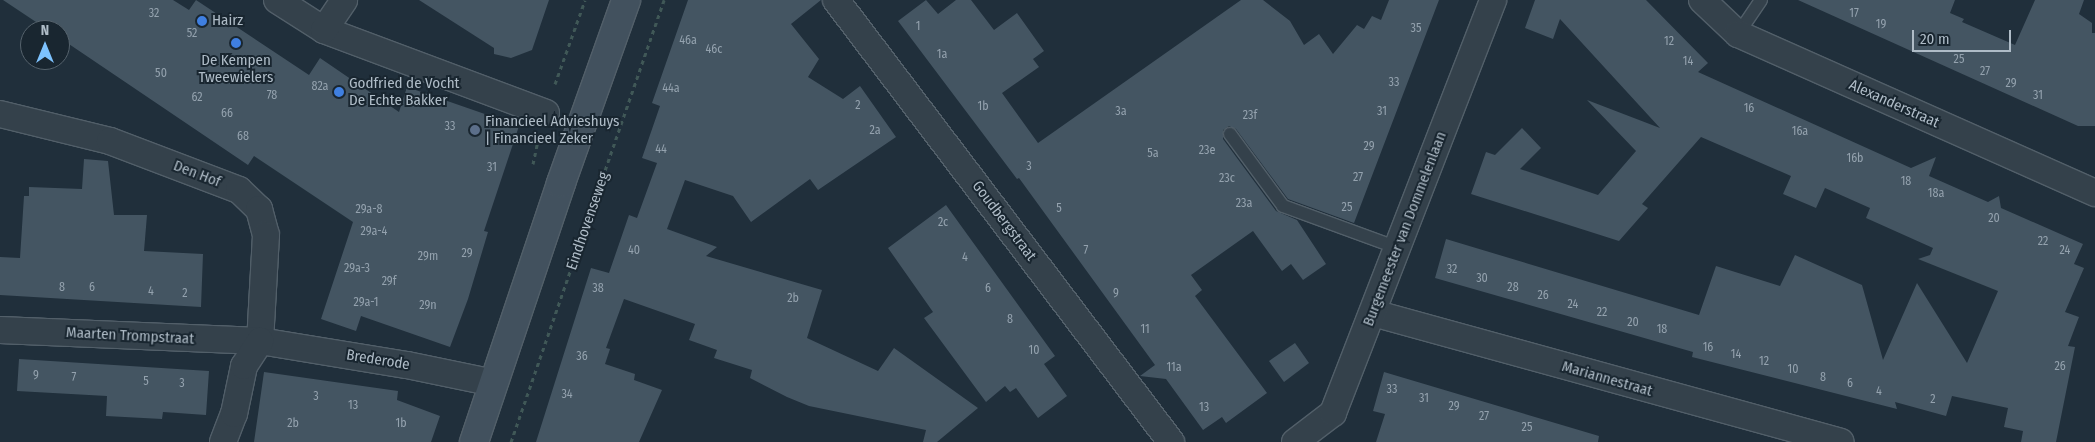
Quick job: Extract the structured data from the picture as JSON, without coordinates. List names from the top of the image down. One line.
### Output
{"streets":{"street":["Alexanderstraat","Den Hof","Goudbergstraat","Burgemeester van Dommelenlaan","Maarten Trompstraat","Brederode","Mariannestraat"],"path":["Eindhovenseweg"]},"crossings":[["Den Hof","Maarten Trompstraat"],["Den Hof","Brederode"],["Burgemeester van Dommelenlaan","Mariannestraat"],["Maarten Trompstraat","Brederode"]],"places":["Hairz","De Kempen Tweewielers","Godfried de Vocht De Echte Bakker","Financieel Advieshuys | Financieel Zeker"],"house_numbers":["32","17","19","1","35","52","46a","12","46c","1a","25","14","27","50","33","29","82a","44a","78","31","62","2","1b","16","3a","31","66","23f","33","2a","16a","68","29","44","23e","5a","16b","3","31","27","23c","18","18a","23a","25","5","29a-8","20","2c","29a-4","22","40","7","24","29","29m","4","29a-3","32","30","29f","8","6","28","38","6","4","2","9","26","2b","29a-1","24","29n","22","8","20","11","18","16","10","14","36","12","26","11a","10","9","7","8","5","3","6","33","4","34","3","31","2","13","29","13","27","2b","1b","25"],"scale_bar":"20 m","north":"top"}
